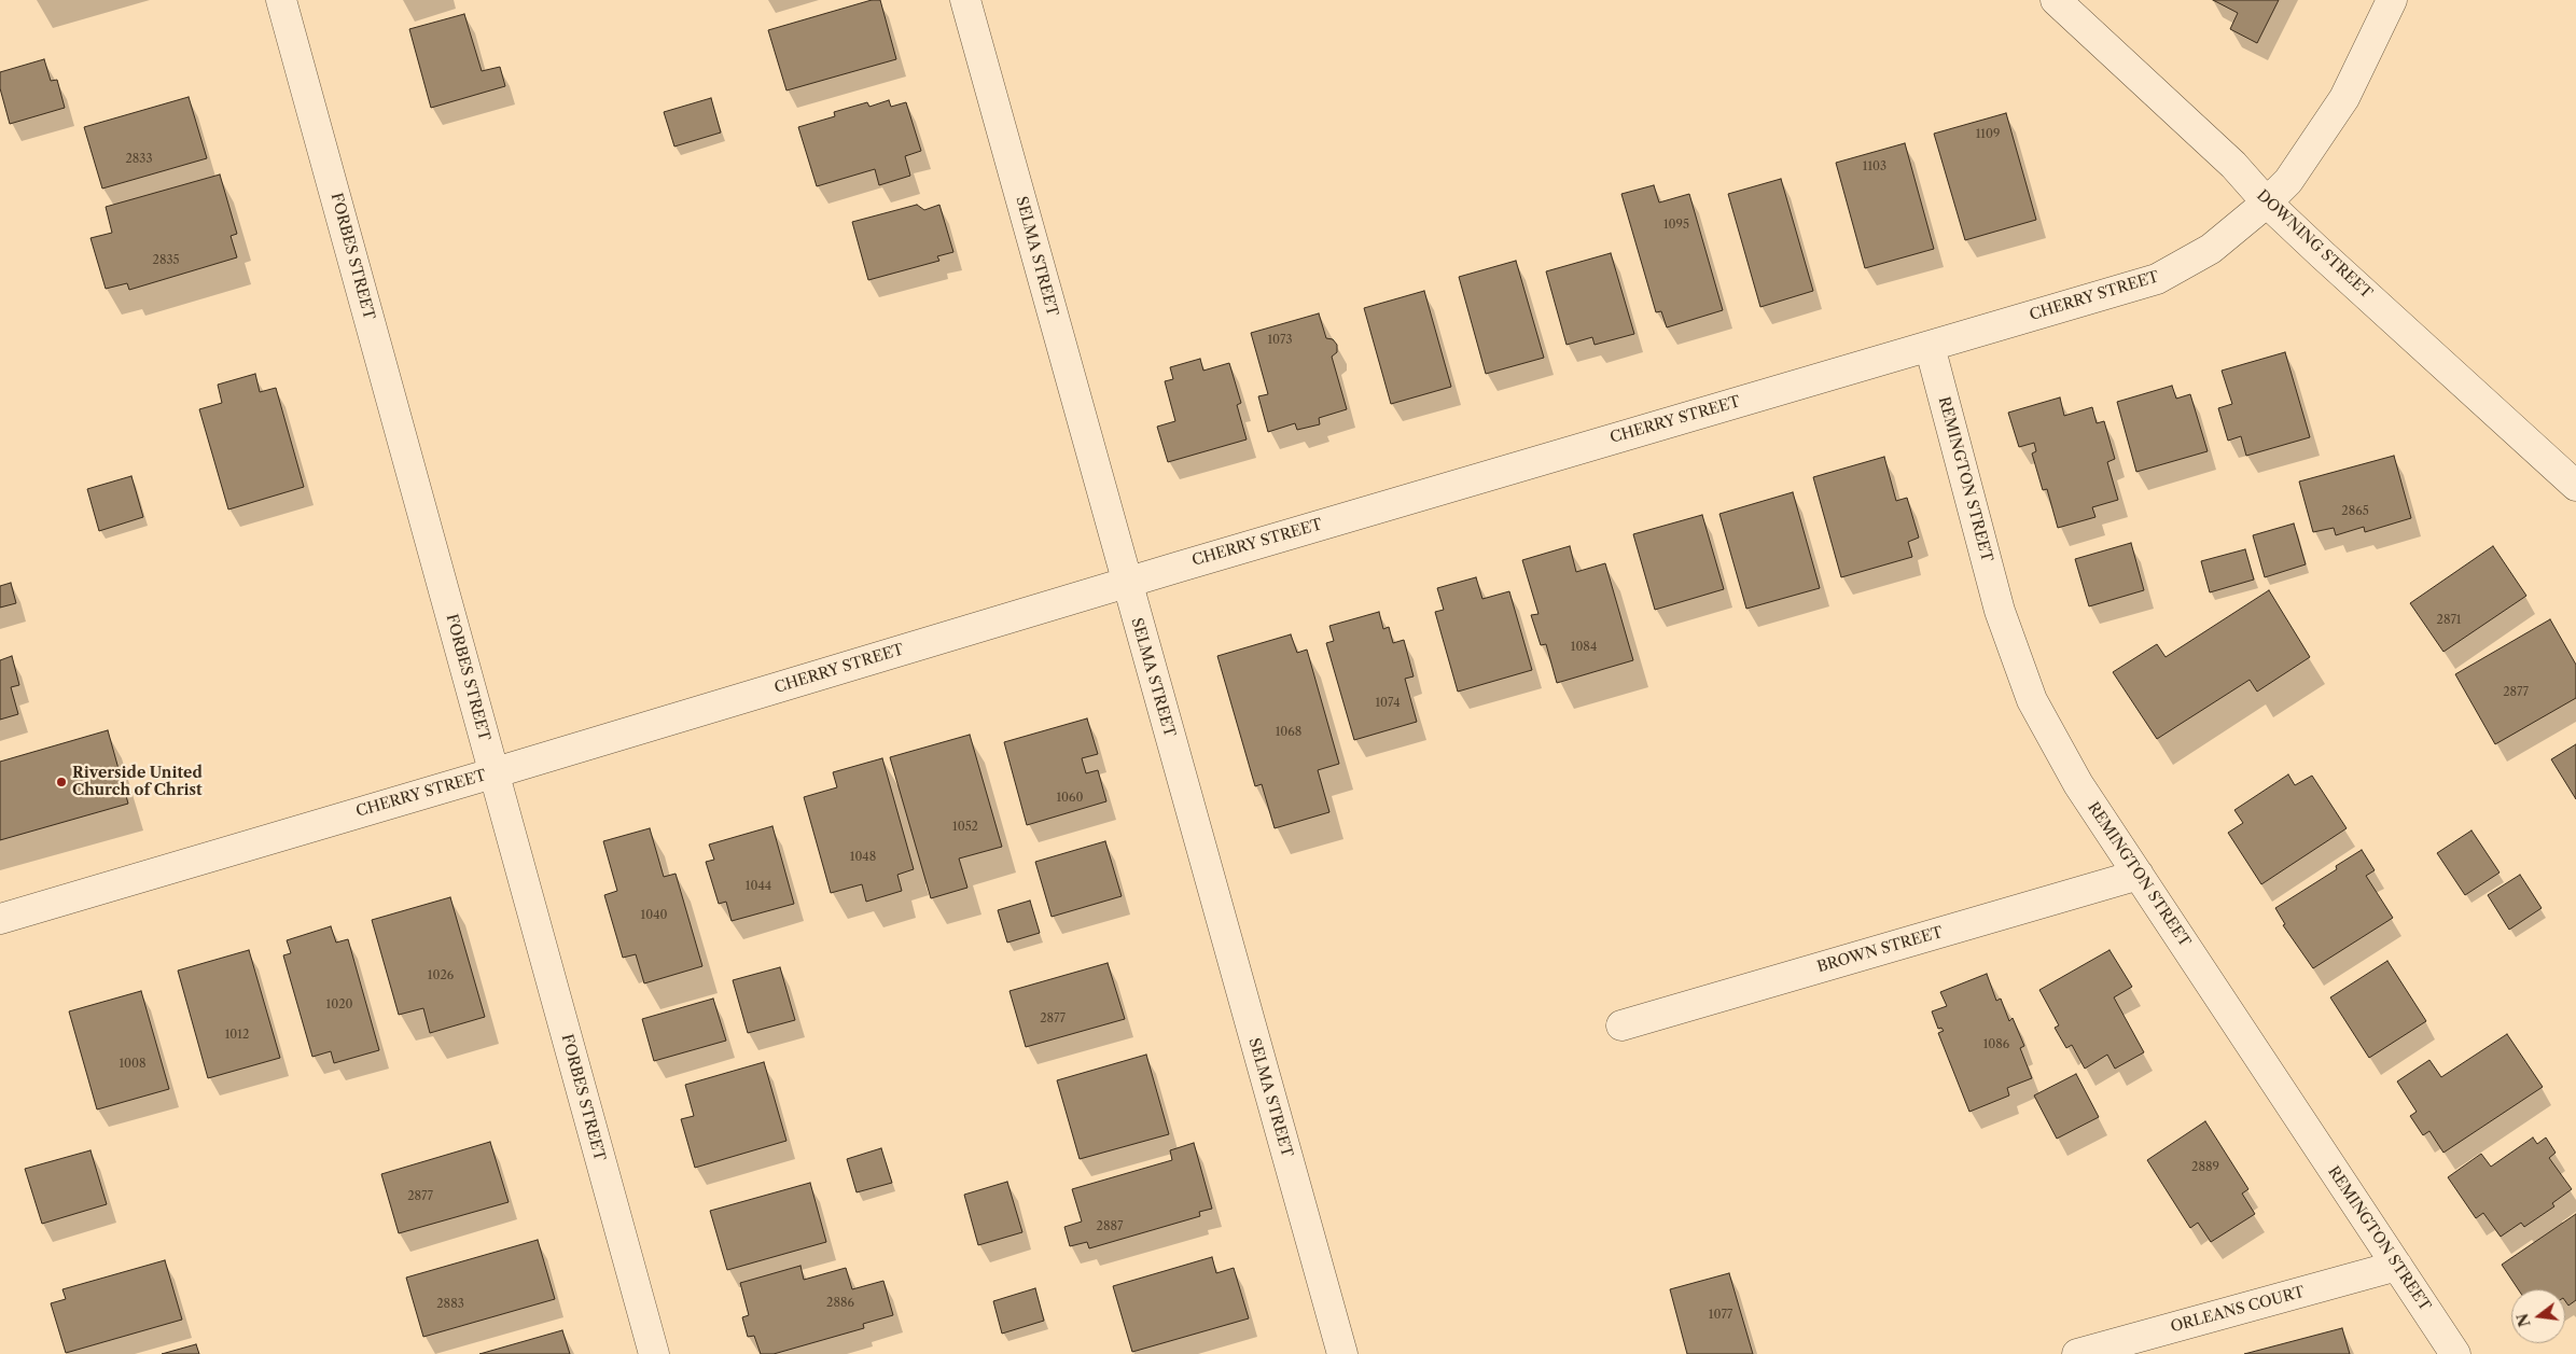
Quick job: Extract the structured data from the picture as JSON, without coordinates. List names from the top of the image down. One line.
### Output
{"streets":{"street":["DOWNING STREET","FORBES STREET","SELMA STREET","CHERRY STREET","REMINGTON STREET","BROWN STREET","ORLEANS COURT"]},"crossings":[["DOWNING STREET","CHERRY STREET"],["FORBES STREET","CHERRY STREET"],["SELMA STREET","CHERRY STREET"],["CHERRY STREET","REMINGTON STREET"],["REMINGTON STREET","BROWN STREET"],["REMINGTON STREET","ORLEANS COURT"]],"places":["Riverside United Church of Christ"],"house_numbers":["1109","2833","1103","1095","2835","1073","2865","2871","1084","2877","1074","1068","1060","1052","1048","1044","1040","1026","1020","2877","1012","1086","1008","2889","2877","2887","2886","2883","1077"],"north":"left"}
